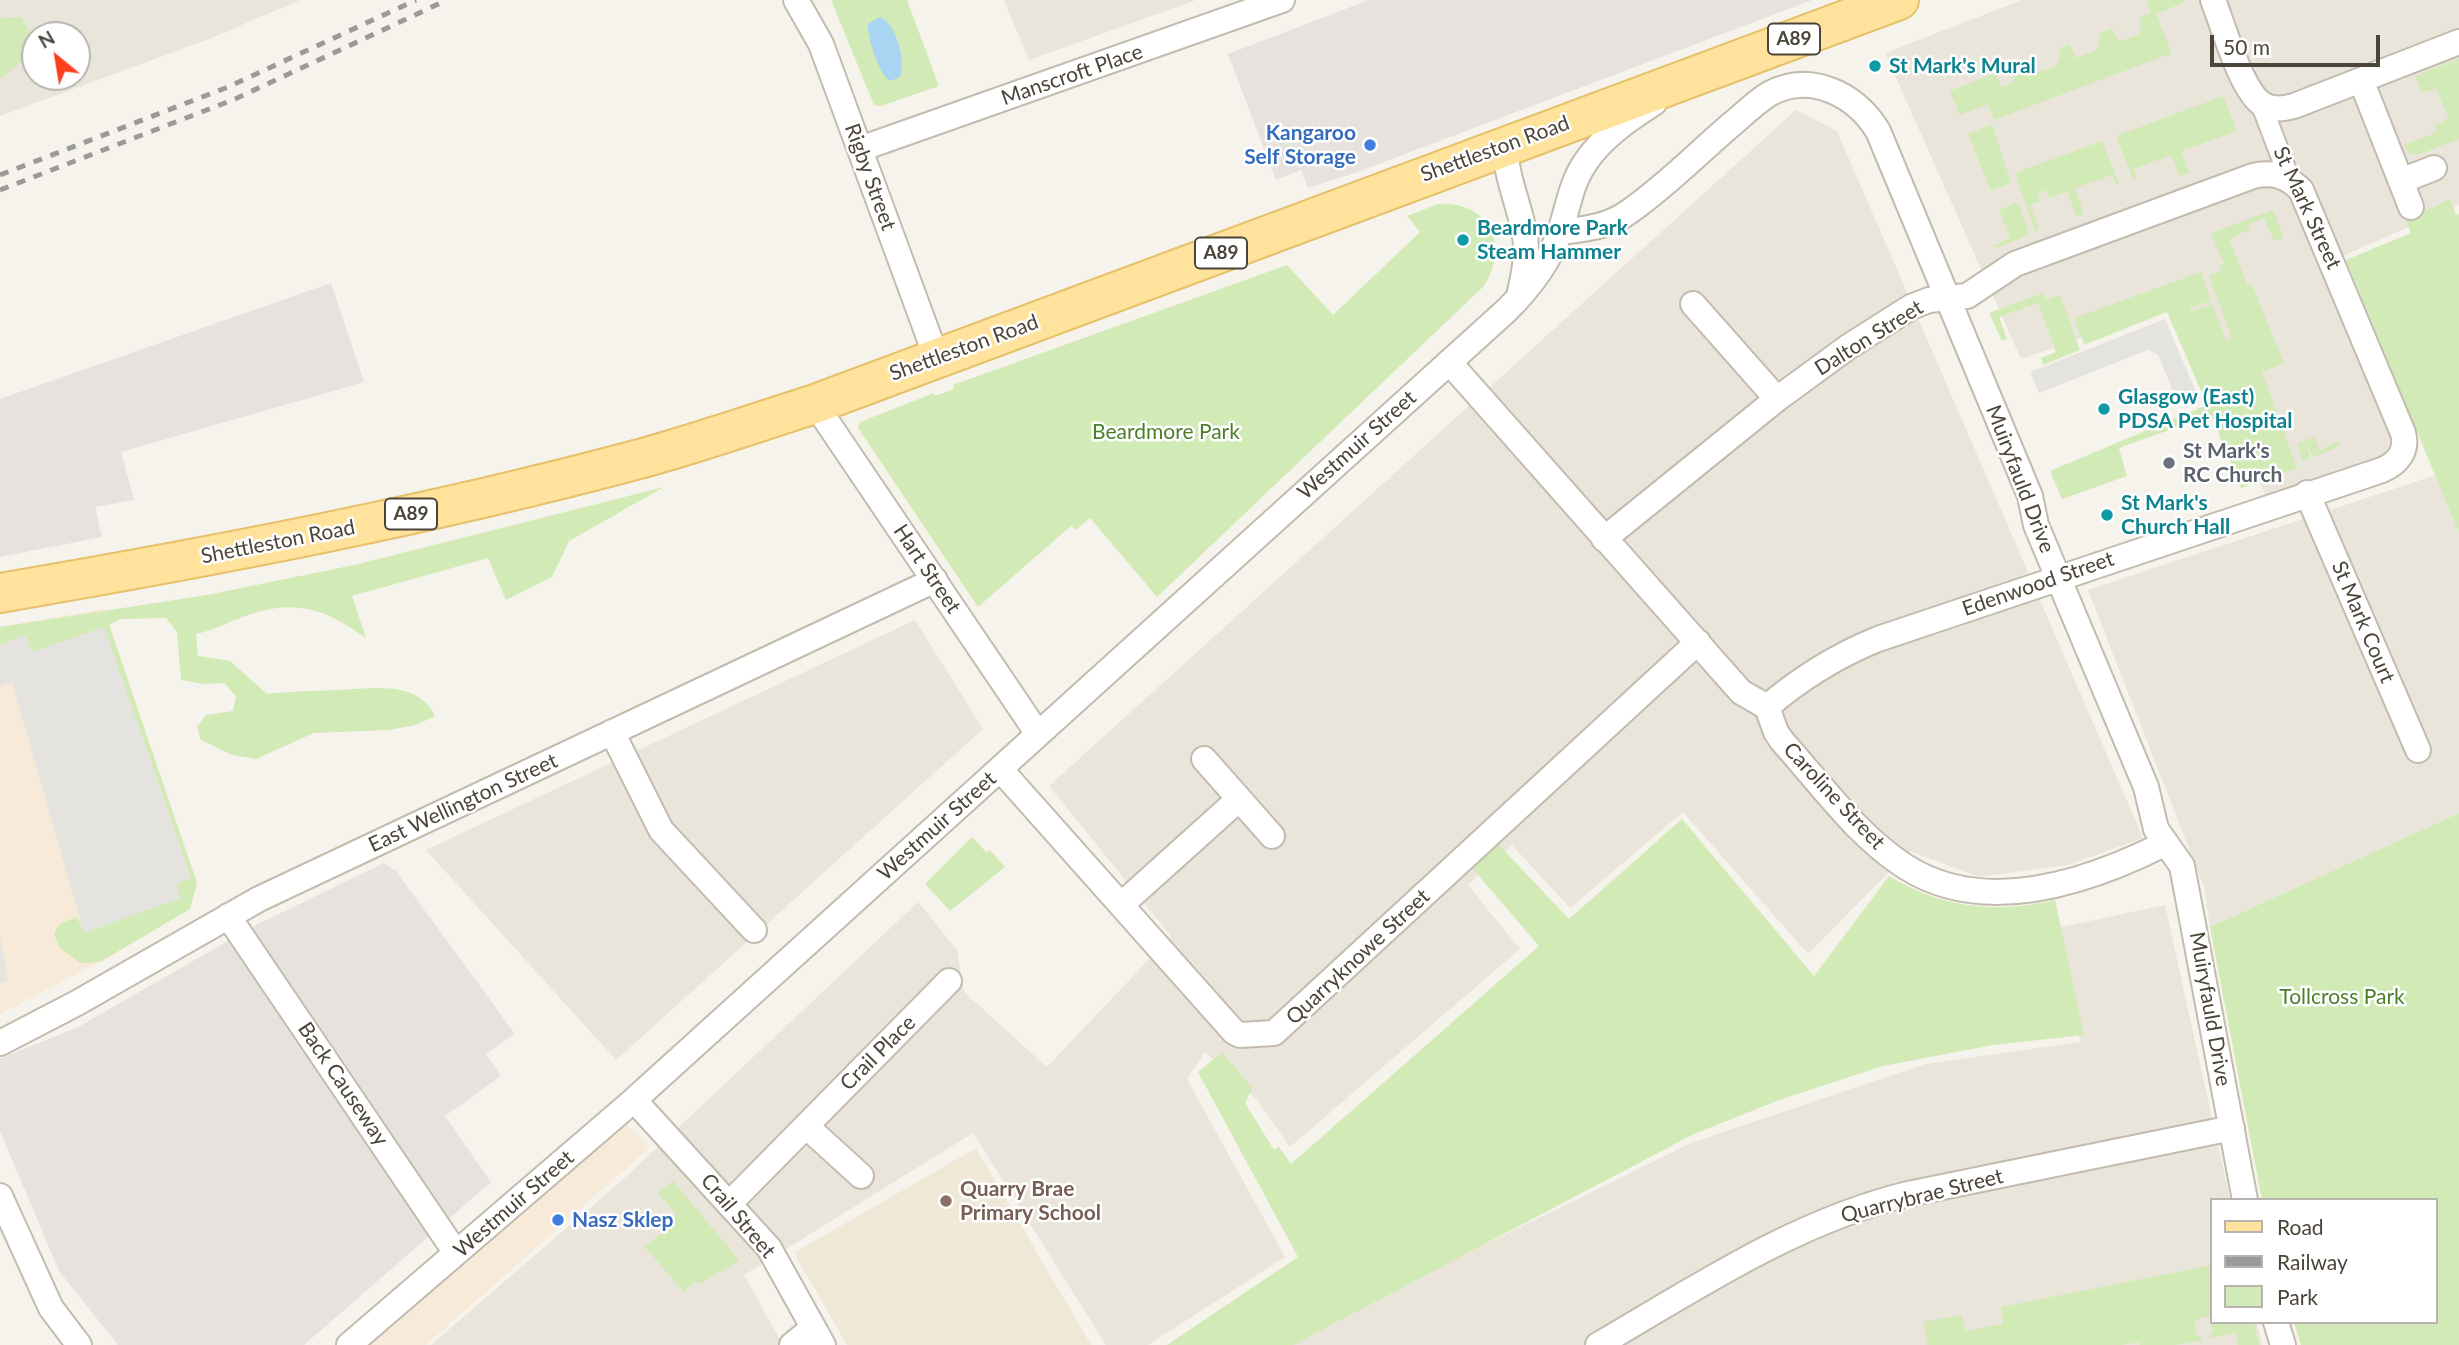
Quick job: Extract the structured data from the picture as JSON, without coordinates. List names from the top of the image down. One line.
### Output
{"streets":{"main road":["A89","Shettleston Road"],"street":["Manscroft Place","Rigby Street","St Mark Street","Dalton Street","Westmuir Street","Muiryfauld Drive","Hart Street","Edenwood Street","St Mark Court","Caroline Street","East Wellington Street","Quarryknowe Street","Crail Place","Back Causeway","Quarrybrae Street","Crail Street"]},"crossings":[["Manscroft Place","Rigby Street"],["Shettleston Road","Rigby Street"],["Shettleston Road","Westmuir Street"],["Shettleston Road","Hart Street"],["St Mark Street","Dalton Street"],["St Mark Street","Edenwood Street"],["Dalton Street","Muiryfauld Drive"],["Westmuir Street","Muiryfauld Drive"],["Westmuir Street","Hart Street"],["Westmuir Street","Quarryknowe Street"],["Westmuir Street","Back Causeway"],["Westmuir Street","Crail Street"],["Muiryfauld Drive","Edenwood Street"],["Muiryfauld Drive","Caroline Street"],["Muiryfauld Drive","Quarrybrae Street"],["Hart Street","East Wellington Street"],["Edenwood Street","St Mark Court"],["Edenwood Street","Caroline Street"],["East Wellington Street","Back Causeway"],["Crail Place","Crail Street"]],"parks":["Beardmore Park","Tollcross Park"],"places":["St Mark's Mural","Kangaroo Self Storage","Beardmore Park Steam Hammer","Glasgow (East) PDSA Pet Hospital","St Mark's RC Church","St Mark's Church Hall","Quarry Brae Primary School","Nasz Sklep"],"legend":["Road","Railway","Park"],"scale_bar":"50 m","north":"top left"}
